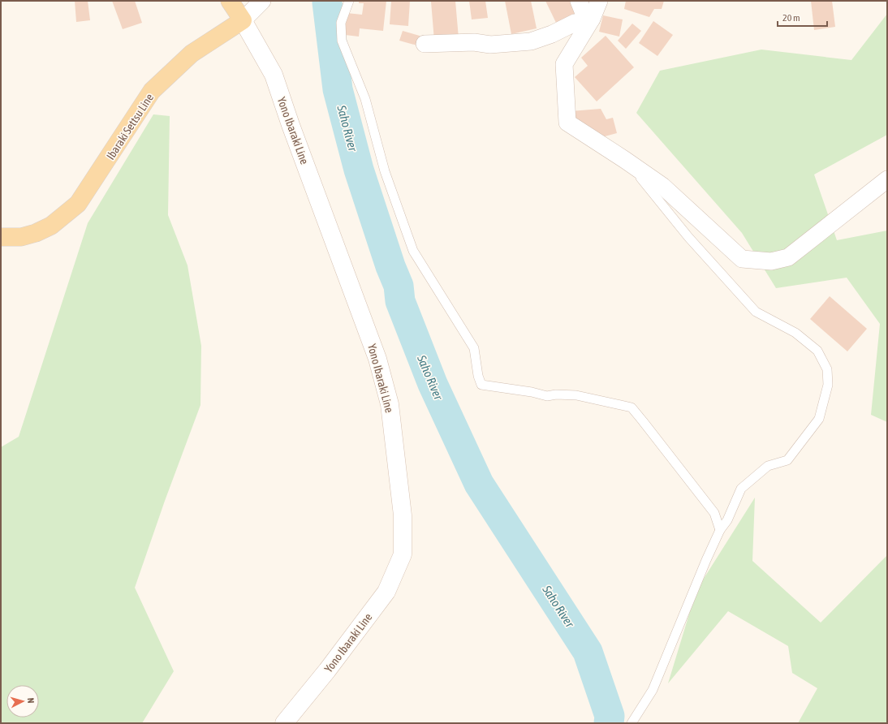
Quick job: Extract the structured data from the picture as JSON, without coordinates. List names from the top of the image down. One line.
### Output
{"streets":{"main road":["Ibaraki Settsu Line","Yono Ibaraki Line"]},"crossings":[["Ibaraki Settsu Line","Yono Ibaraki Line"]],"water":["Saho River"],"scale_bar":"20 m","north":"right"}
